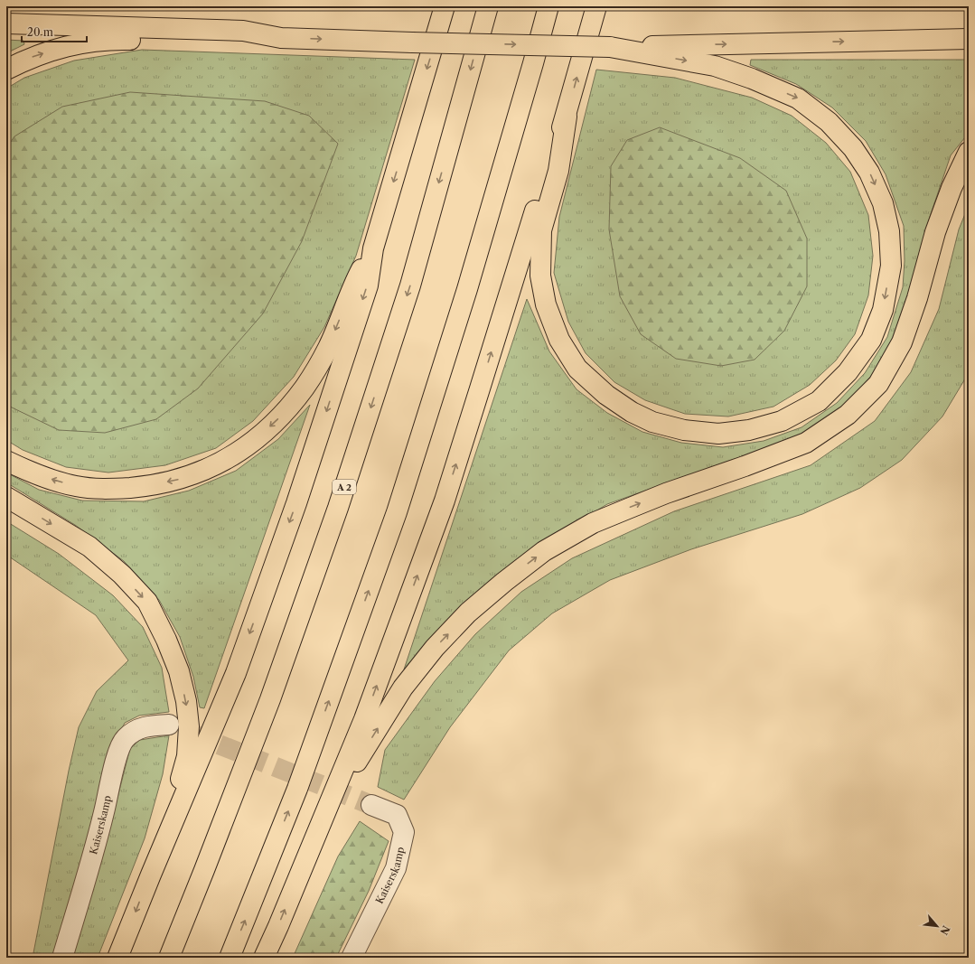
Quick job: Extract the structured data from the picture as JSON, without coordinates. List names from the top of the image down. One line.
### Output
{"streets":{"highway":["A 2"],"street":["Kaiserskamp"]},"scale_bar":"20 m","north":"bottom right"}
